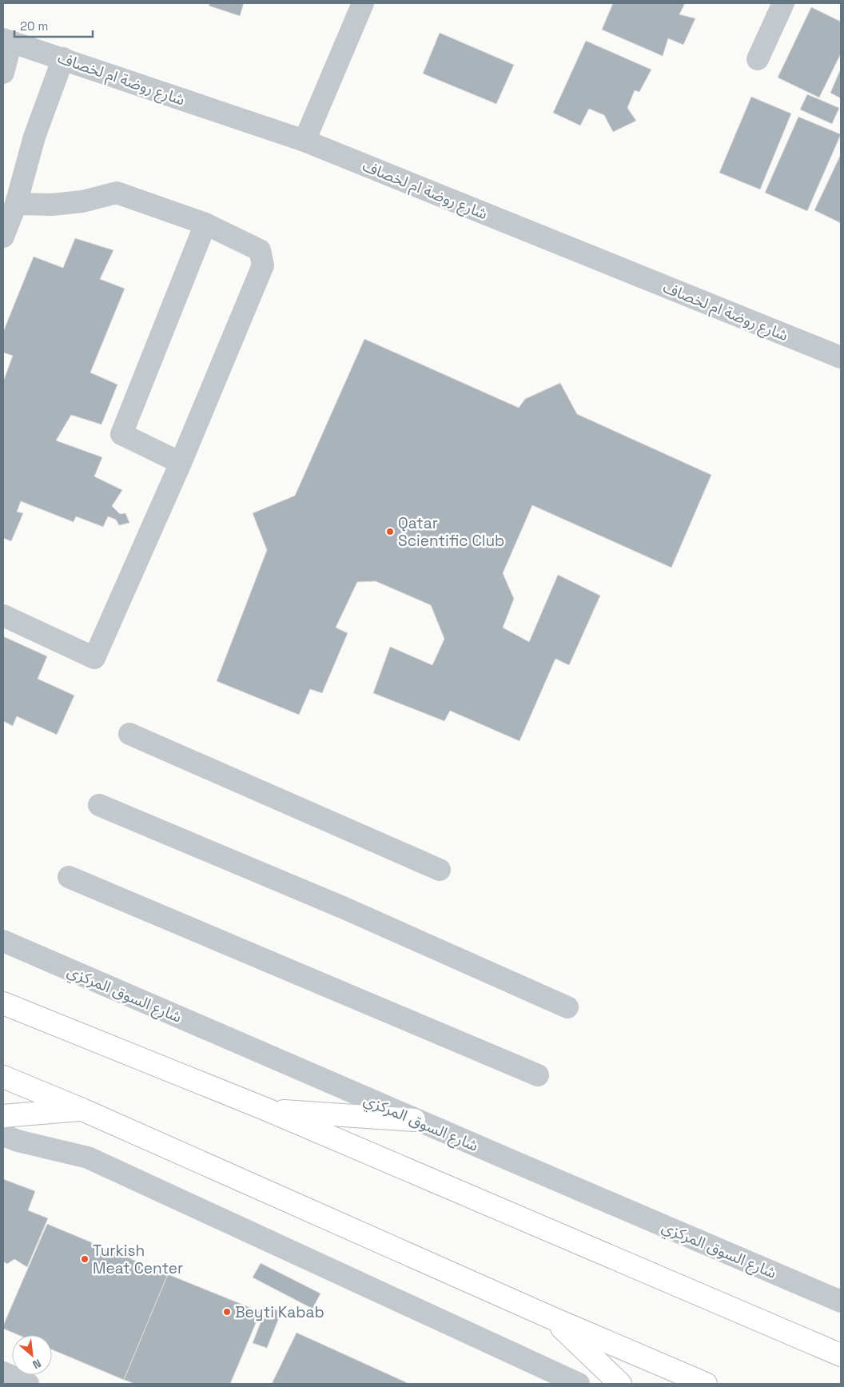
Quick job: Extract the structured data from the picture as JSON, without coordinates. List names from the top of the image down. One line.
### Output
{"streets":{"street":["شارع روضة ام لخصاف","شارع السوق المركزي"]},"places":["Qatar Scientific Club","Turkish Meat Center","Beyti Kabab"],"scale_bar":"20 m","north":"bottom right"}
